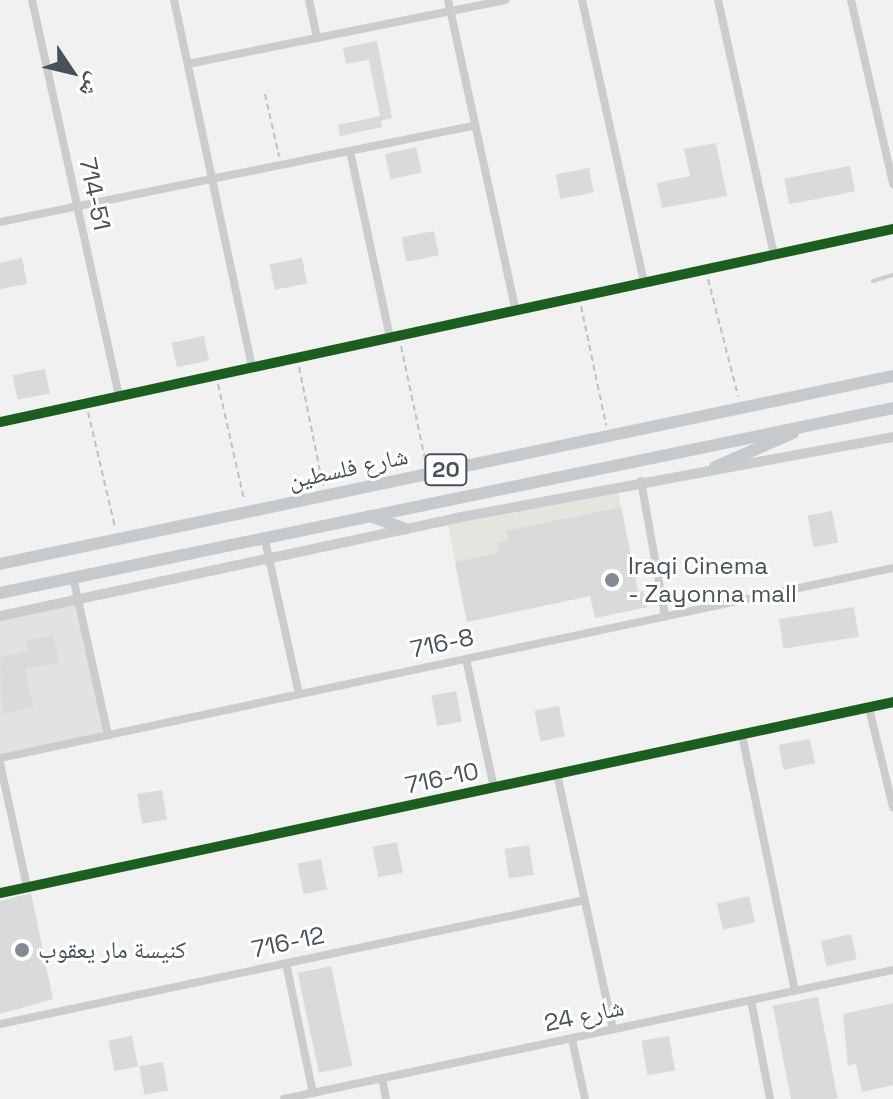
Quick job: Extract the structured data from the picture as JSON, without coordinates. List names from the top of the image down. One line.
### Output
{"streets":{"main road":["شارع فلسطين","20"],"street":["714-51","716-8","716-10","716-12","شارع 24"]},"places":["Iraqi Cinema - Zayonna mall","كنيسة مار يعقوب"],"north":"bottom right"}
